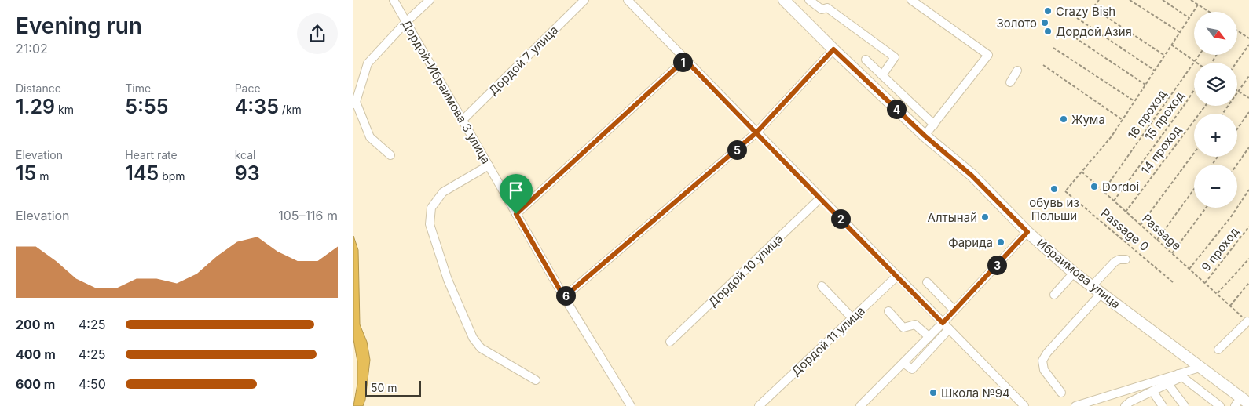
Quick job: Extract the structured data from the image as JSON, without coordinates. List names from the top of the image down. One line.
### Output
{"streets":{"main road":["Ибраимова улица"],"street":["Дордой 7 улица","Дордой-Ибраимова 3 улица","Дордой 10 улица","Дордой 11 улица"],"path":["16 проход","15 проход","14 проход","Passage 0","Passage","9 проход"]},"crossings":[["Дордой 7 улица","Дордой-Ибраимова 3 улица"],["16 проход","Passage"],["15 проход","Passage"],["14 проход","Passage"],["Passage 0","Passage"],["Passage","9 проход"]],"places":["Crazy Bish","Золото","Дордой Азия","Жума","Dordoi","обувь из Польши","Алтынай","Фарида","Школа №94"],"scale_bar":"50 m","north":"bottom right","page":{"heading":["Evening run","21:02"],"map_buttons":["+","−"],"pins":["1","4","5","2","3","6"],"stats":[["Distance","1.29 km"],["Time","5:55"],["Pace","4:35 /km"],["Elevation","15 m"],["Heart rate","145 bpm"],["kcal","93"]],"chart":["Elevation","105–116 m"],"list":[{"name":"200 m","note":"4:25"},{"name":"400 m","note":"4:25"},{"name":"600 m","note":"4:50"}],"scale":"50 m"}}
